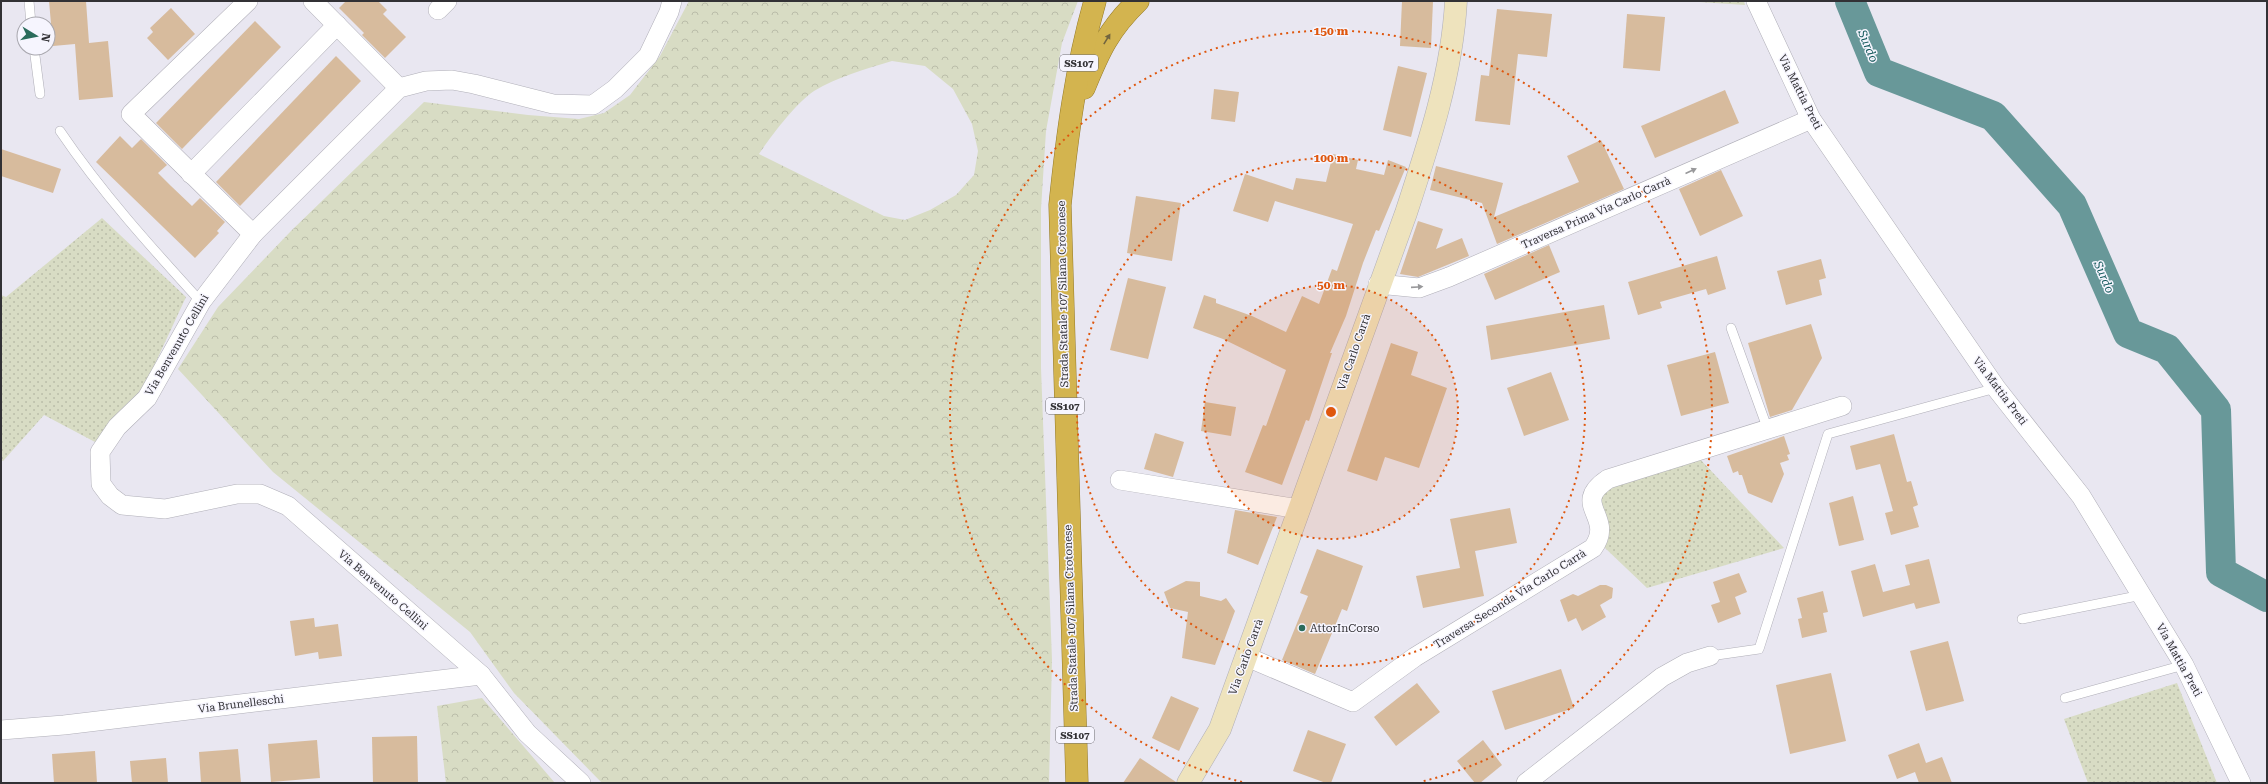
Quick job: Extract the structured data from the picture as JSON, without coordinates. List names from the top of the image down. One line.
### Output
{"streets":{"highway":["SS107","Strada Statale 107 Silana Crotonese"],"main road":["Via Carlo Carrà"],"street":["Via Mattia Preti","Traversa Prima Via Carlo Carrà","Via Benvenuto Cellini","Traversa Seconda Via Carlo Carrà","Via Brunelleschi"]},"crossings":[["Via Mattia Preti","Traversa Prima Via Carlo Carrà"],["Traversa Prima Via Carlo Carrà","Via Carlo Carrà"],["Via Benvenuto Cellini","Via Brunelleschi"],["Via Carlo Carrà","Traversa Seconda Via Carlo Carrà"]],"one_way":["Traversa Prima Via Carlo Carrà"],"water":["Surdo"],"places":["AttorInCorso"],"north":"right","rings":["150 m","100 m","50 m"]}
